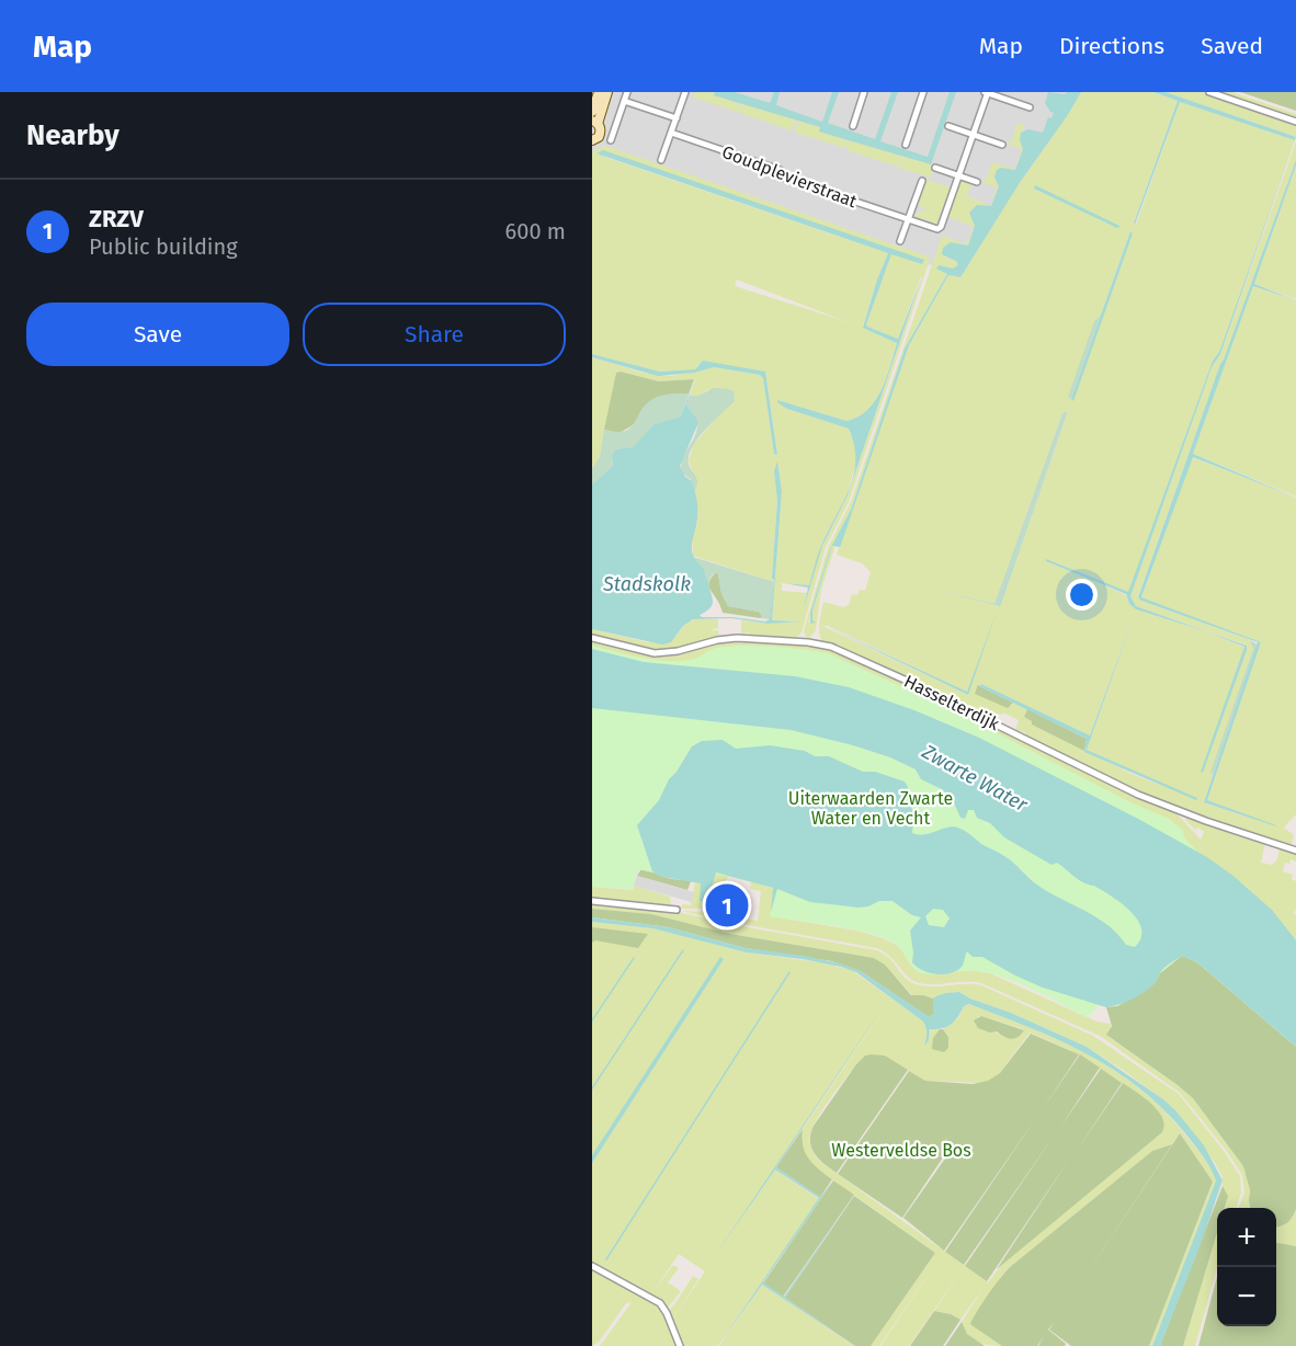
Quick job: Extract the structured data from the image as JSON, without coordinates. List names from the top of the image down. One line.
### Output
{"streets":{"street":["Goudplevierstraat","Hasselterdijk"]},"water":["Stadskolk","Zwarte Water"],"parks":["Uiterwaarden Zwarte Water en Vecht","Westerveldse Bos"],"page":{"header":"Map","nav":["Map","Directions","Saved"],"heading":"Nearby","list":[{"mark":"1","name":"ZRZV","note":"Public building","value":"600 m"}],"buttons":["Save","Share"],"pins":"1","map_buttons":["+","−"]}}
